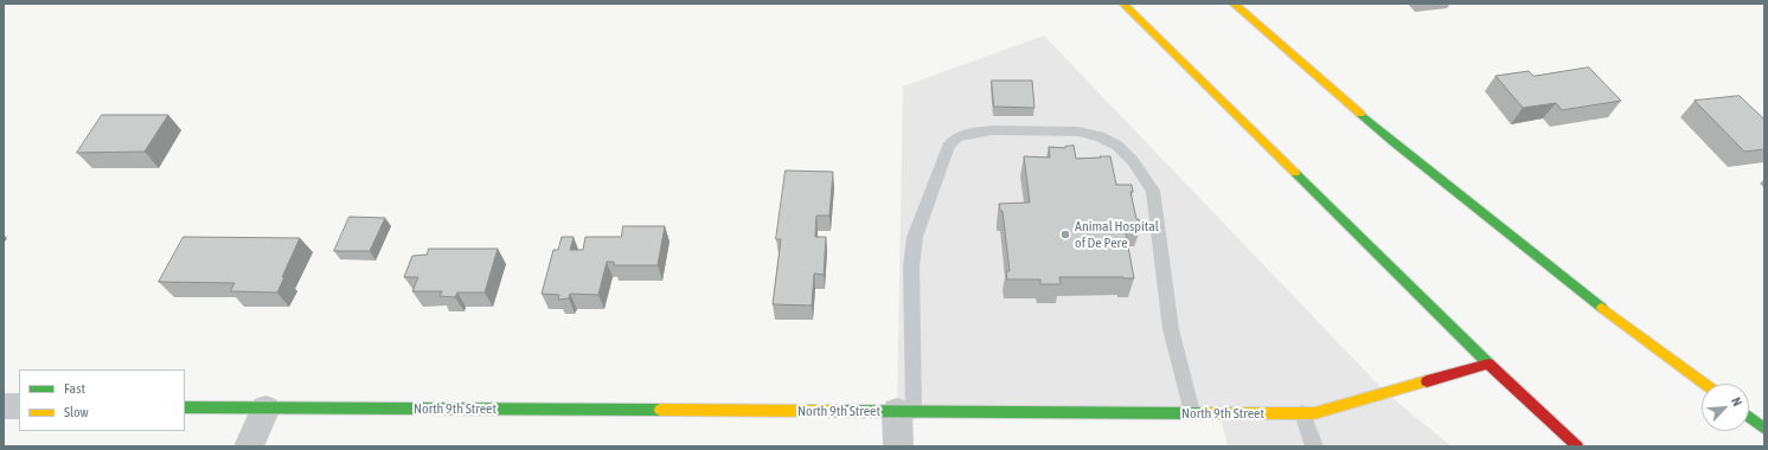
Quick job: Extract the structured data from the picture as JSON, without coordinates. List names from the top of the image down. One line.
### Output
{"streets":{"main road":["North 9th Street"]},"places":["Animal Hospital of De Pere"],"legend":["Fast","Slow"],"north":"top right"}
